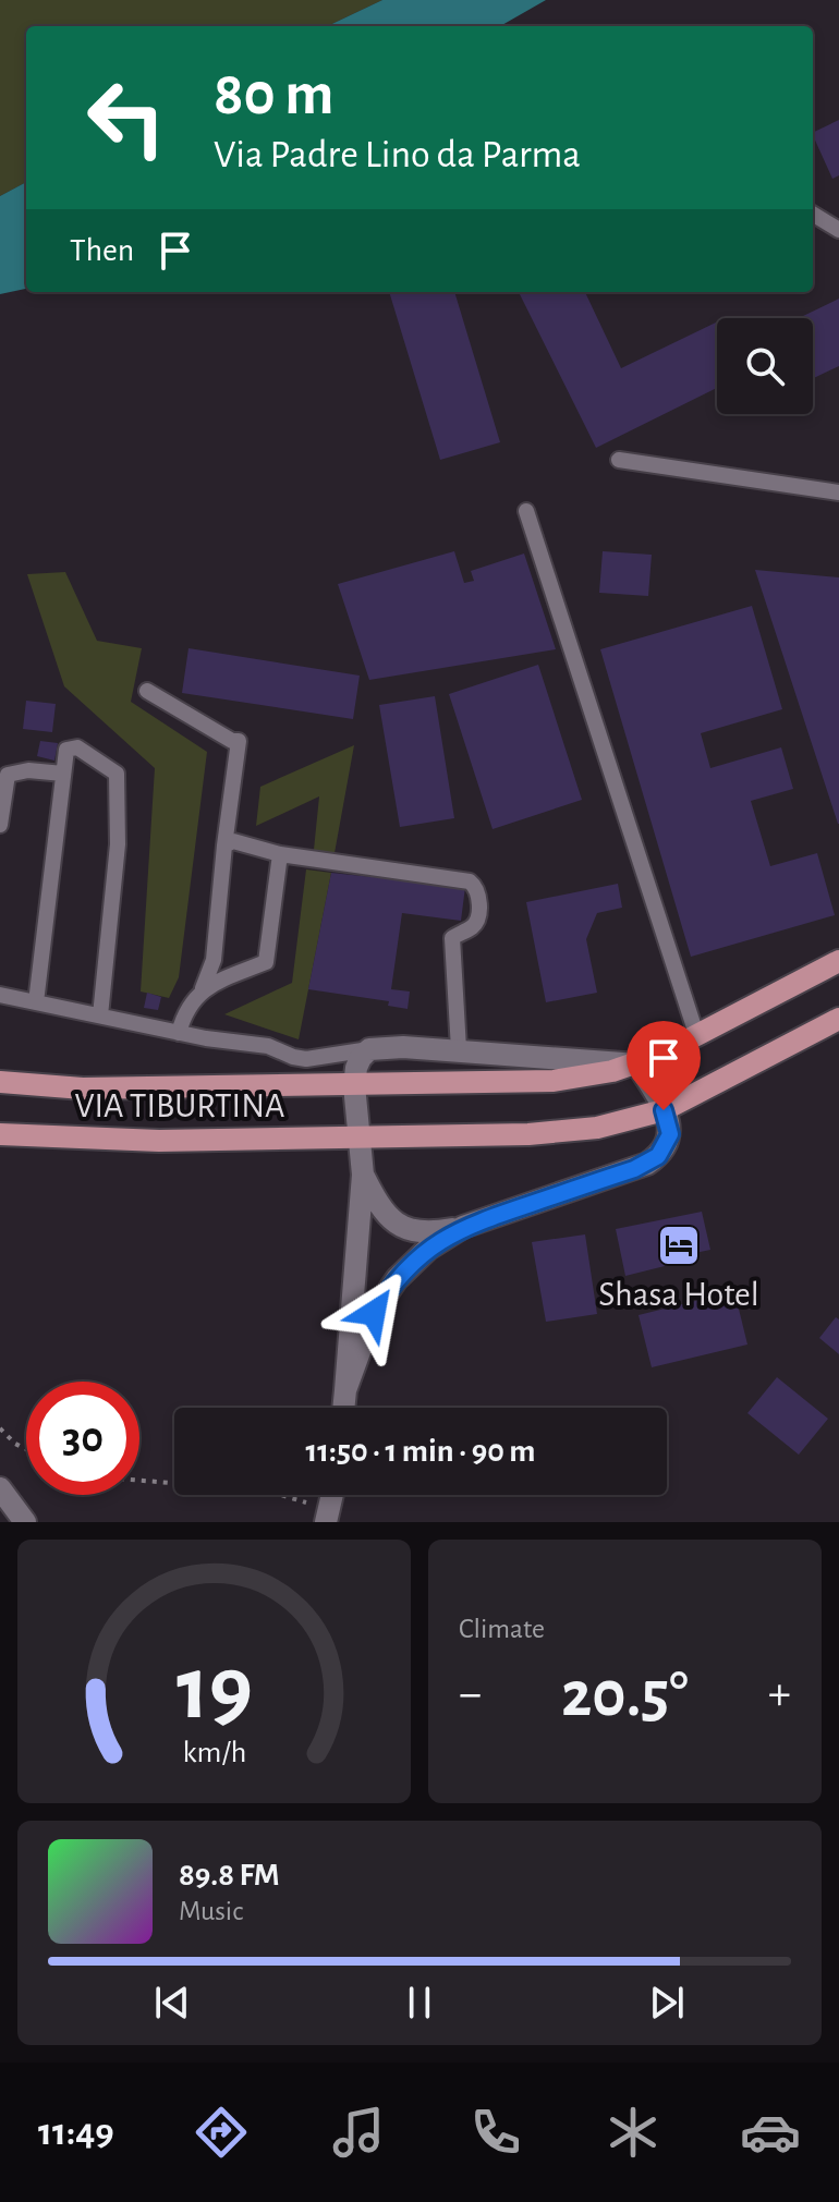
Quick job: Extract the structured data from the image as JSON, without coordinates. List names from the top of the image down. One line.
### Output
{"streets":{"main road":["VIA TIBURTINA"]},"places":{"hotel":["Shasa Hotel"]},"page":{"turn":["80 m","Via Padre Lino da Parma"],"then":"Then","limit":"30","trip":"11:50 · 1 min · 90 m","tile":"Climate","heat":["−","20.5°","+"],"song":["89.8 FM","Music"],"tabs":"11:49","gauge":["19","km/h"]}}
